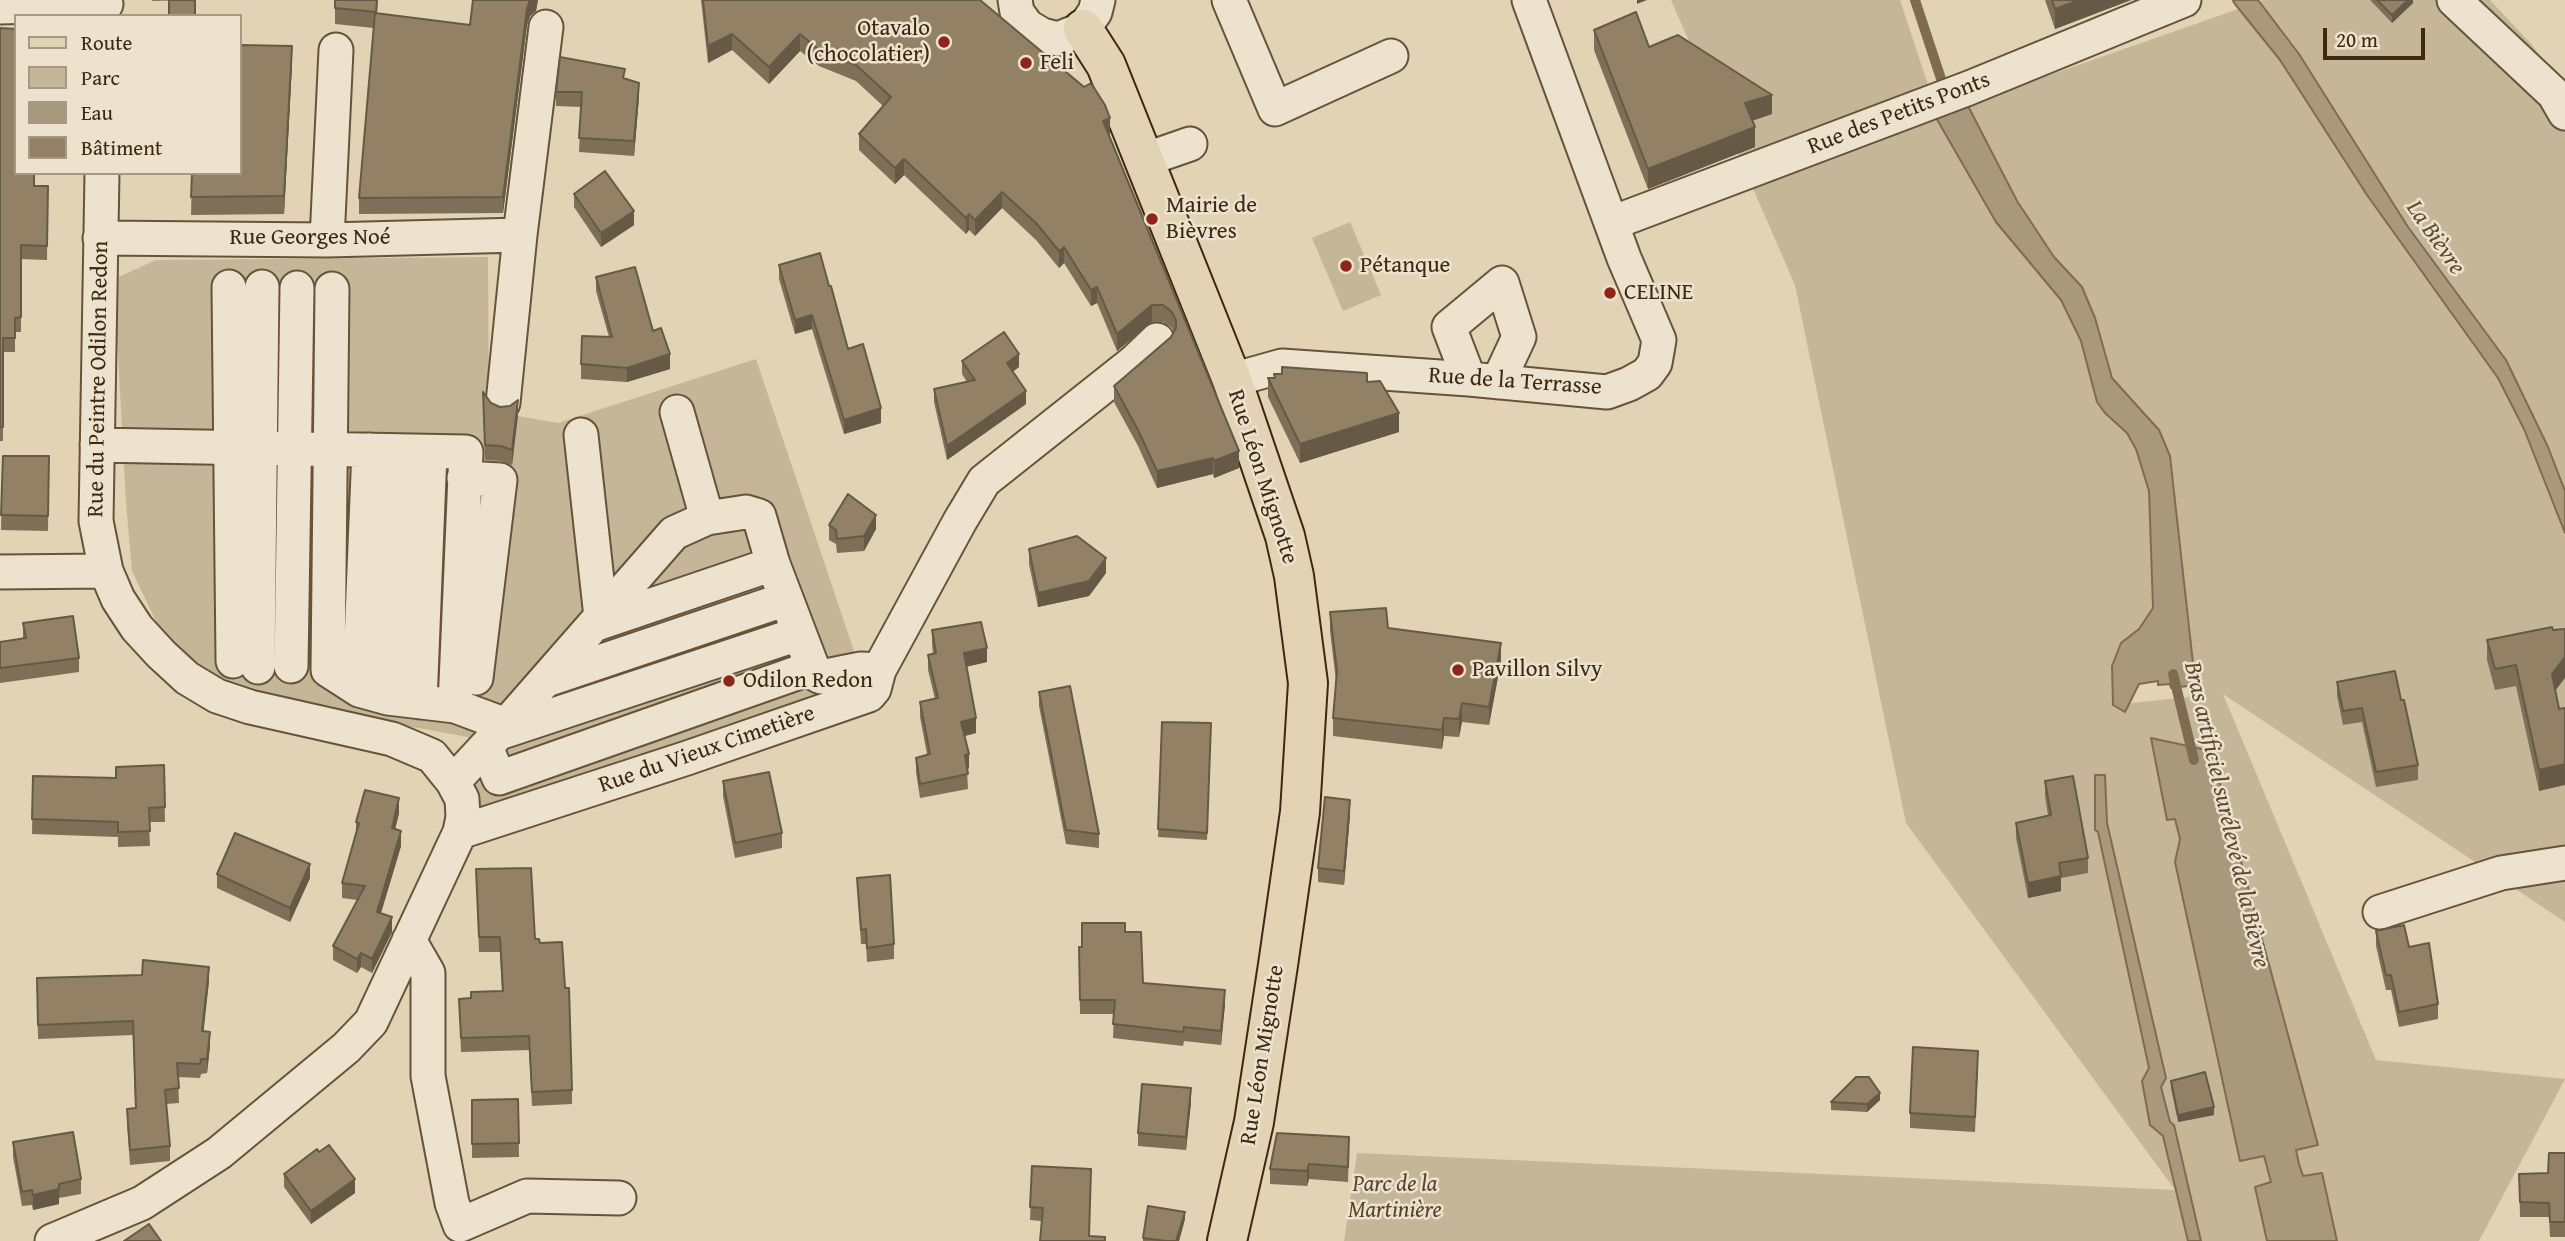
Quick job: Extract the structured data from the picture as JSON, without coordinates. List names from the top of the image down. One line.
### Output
{"streets":{"main road":["Rue Léon Mignotte"],"street":["Rue des Petits Ponts","Rue Georges Noé","Rue du Peintre Odilon Redon","Rue de la Terrasse","Rue du Vieux Cimetière"]},"crossings":[["Rue des Petits Ponts","Rue de la Terrasse"],["Rue Georges Noé","Rue du Peintre Odilon Redon"],["Rue du Peintre Odilon Redon","Rue du Vieux Cimetière"],["Rue de la Terrasse","Rue Léon Mignotte"]],"water":["La Bièvre","Bras artificiel surélevé de la Bièvre"],"parks":["Parc de la Martinière"],"places":["Otavalo (chocolatier)","Feli","Mairie de Bièvres","Pétanque","CELINE","Pavillon Silvy","Odilon Redon"],"legend":["Route","Parc","Eau","Bâtiment"],"scale_bar":"20 m"}
